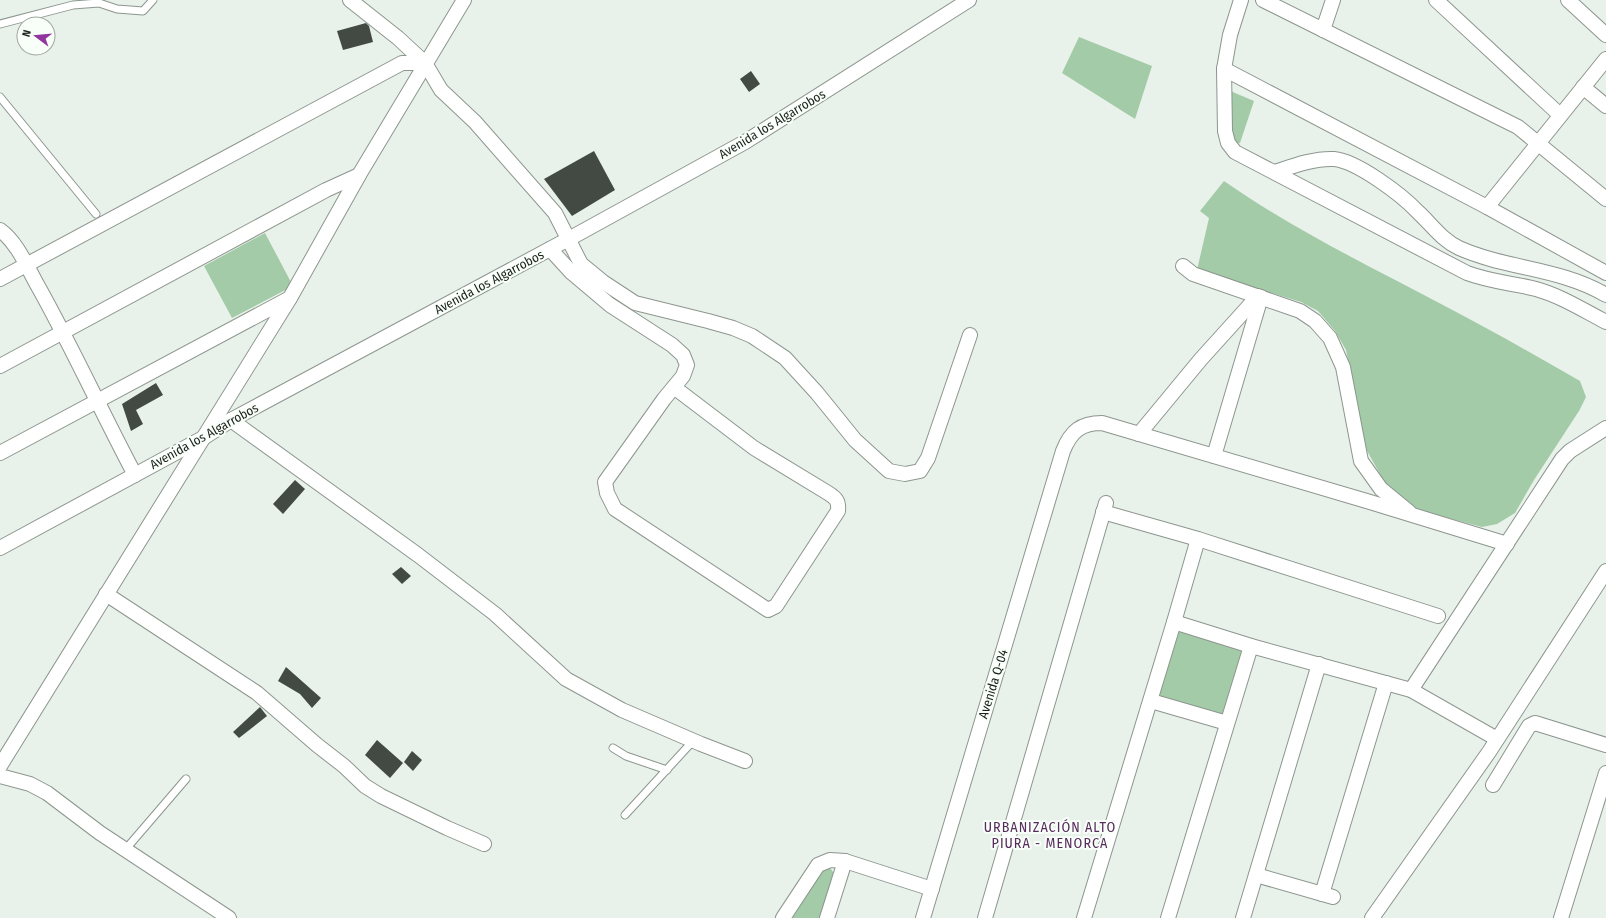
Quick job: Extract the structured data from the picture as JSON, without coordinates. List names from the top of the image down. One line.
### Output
{"streets":{"street":["Avenida los Algarrobos","Avenida Q-04"]},"districts":["URBANIZACIÓN ALTO PIURA - MENORCA"],"north":"left"}
